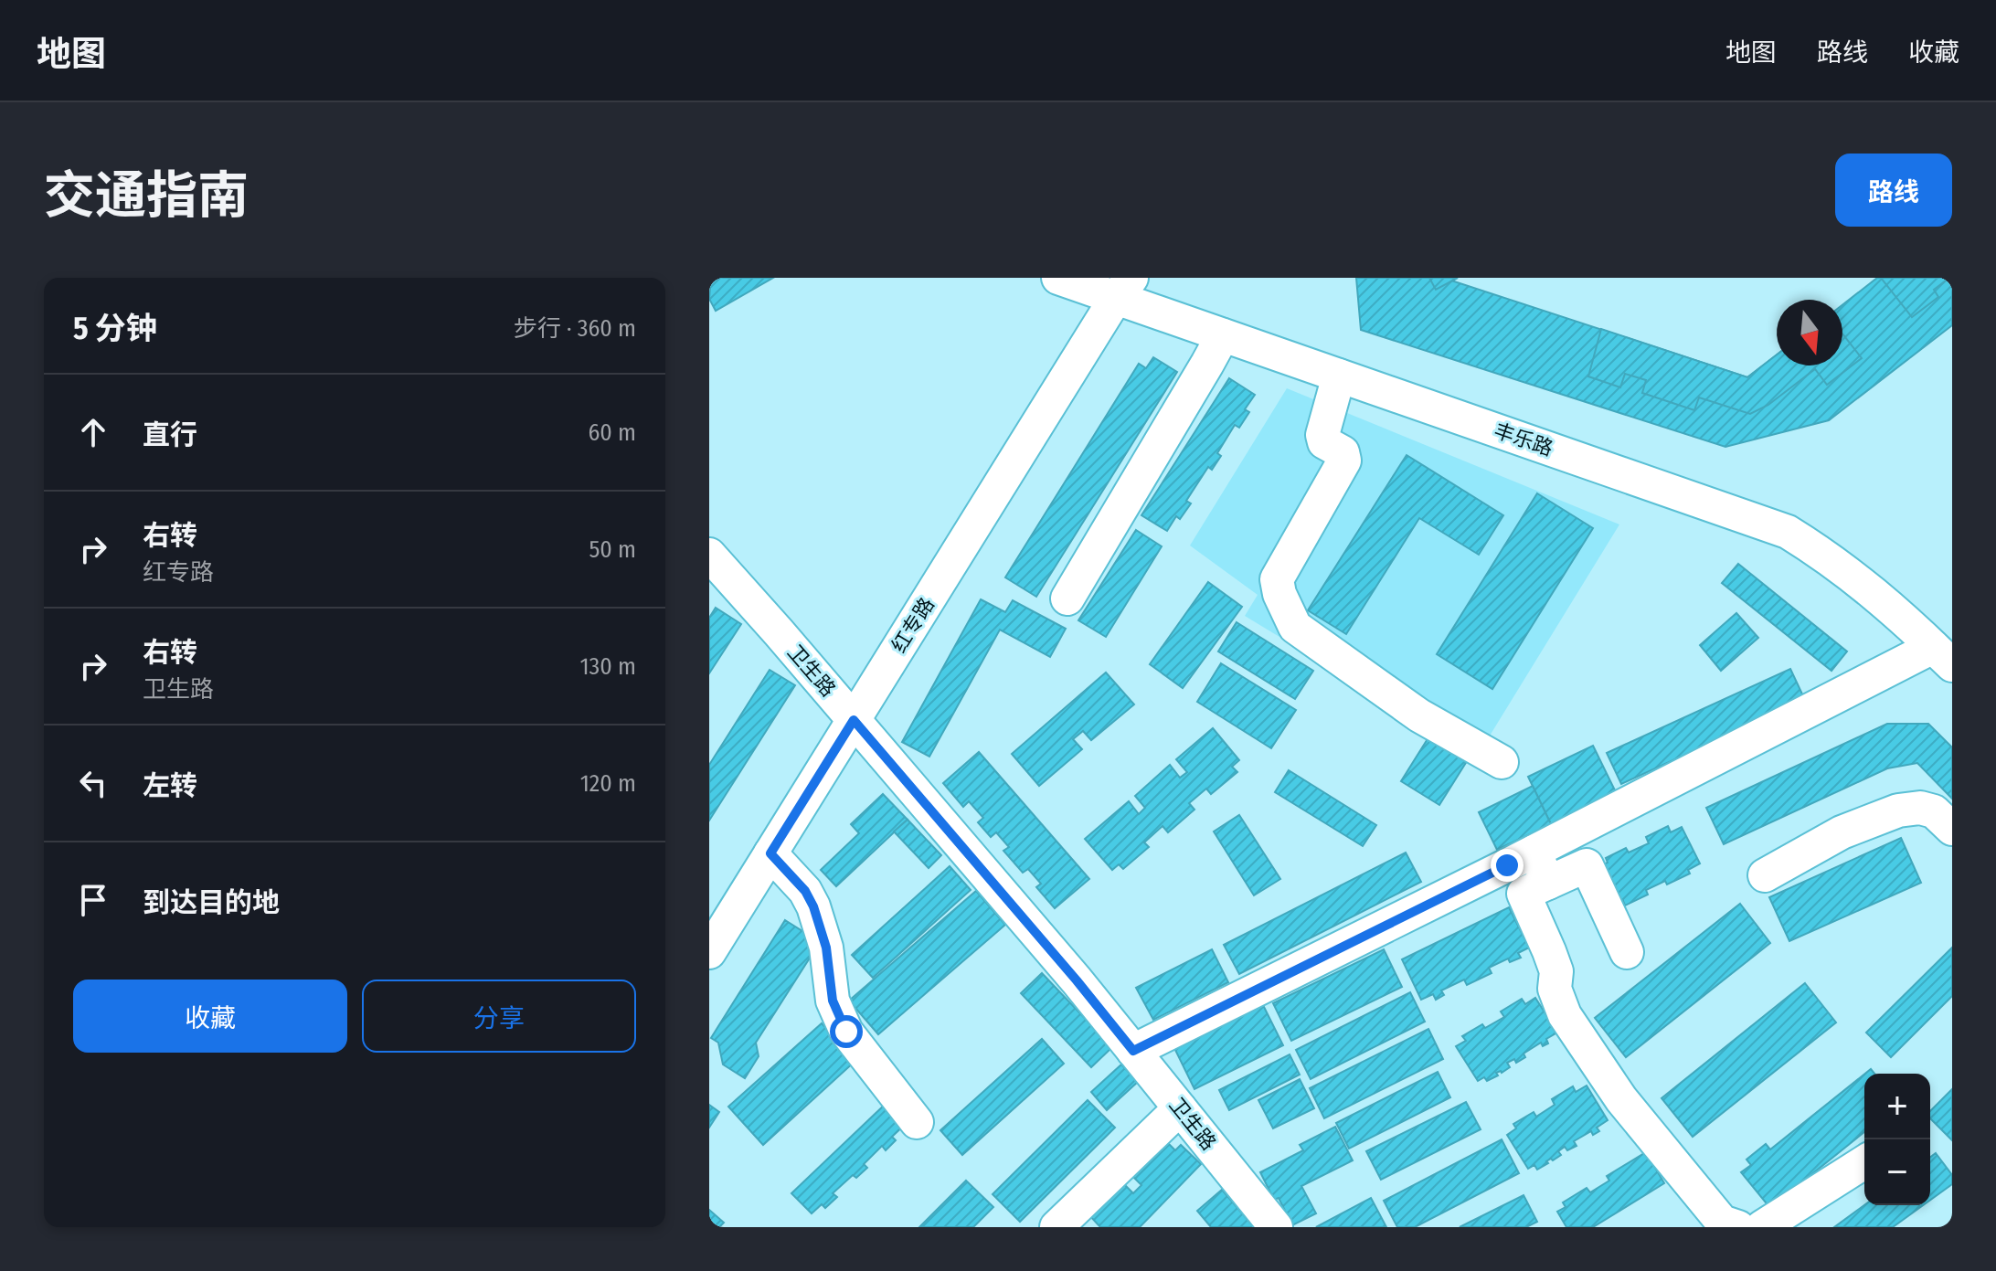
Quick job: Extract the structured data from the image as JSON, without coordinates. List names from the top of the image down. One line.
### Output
{"streets":{"street":["丰乐路","红专路","卫生路"]},"crossings":[["丰乐路","红专路"],["红专路","卫生路"]],"north":"bottom","page":{"header":"地图","nav":["地图","路线","收藏"],"title":"交通指南","buttons":["路线",["收藏","分享"]],"heading":["5 分钟","步行 · 360 m"],"list":[["直行","60 m"],["右转","红专路","50 m"],["右转","卫生路","130 m"],["左转","120 m"],"到达目的地"],"map_buttons":["+","−"]}}
